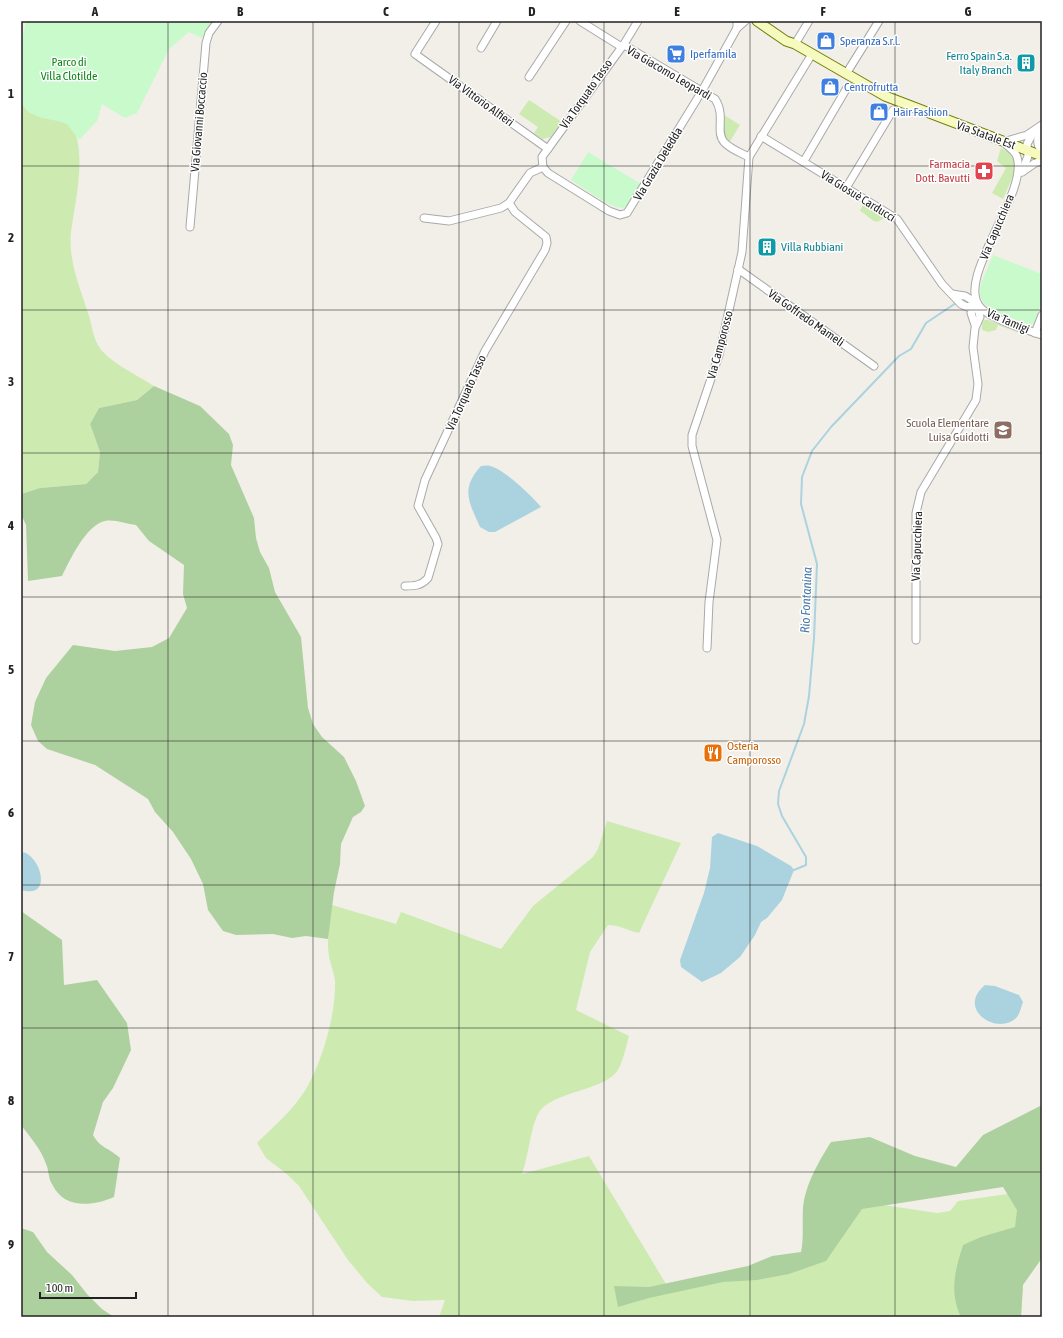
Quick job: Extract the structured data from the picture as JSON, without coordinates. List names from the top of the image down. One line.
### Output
{"streets":{"street":["Via Giacomo Leopardi","Via Torquato Tasso","Via Vittorio Alfieri","Via Giovanni Boccaccio","Via Statale Est","Via Grazia Deledda","Via Giosuè Carducci","Via Capucchiera","Via Goffredo Mameli","Via Tamigi","Via Camporosso"]},"crossings":[["Via Giacomo Leopardi","Via Torquato Tasso"],["Via Giacomo Leopardi","Via Grazia Deledda"],["Via Giacomo Leopardi","Via Camporosso"],["Via Torquato Tasso","Via Vittorio Alfieri"],["Via Torquato Tasso","Via Grazia Deledda"],["Via Statale Est","Via Capucchiera"],["Via Statale Est","Via Camporosso"],["Via Giosuè Carducci","Via Capucchiera"],["Via Giosuè Carducci","Via Tamigi"],["Via Giosuè Carducci","Via Camporosso"],["Via Capucchiera","Via Tamigi"],["Via Goffredo Mameli","Via Camporosso"]],"water":["Rio Fontanina"],"parks":["Parco di Villa Clotilde"],"places":{"shop":["Speranza S.r.l.","Centrofrutta","Hair Fashion"],"supermarket":["Iperfamila"],"building":["Ferro Spain S.a. Italy Branch","Villa Rubbiani"],"pharmacy":["Farmacia Dott. Bavutti"],"school or university":["Scuola Elementare Luisa Guidotti"],"restaurant":["Osteria Camporosso"]},"scale_bar":"100 m","grid":{"columns":["A","B","C","D","E","F","G"],"rows":["1","2","3","4","5","6","7","8","9"]}}
